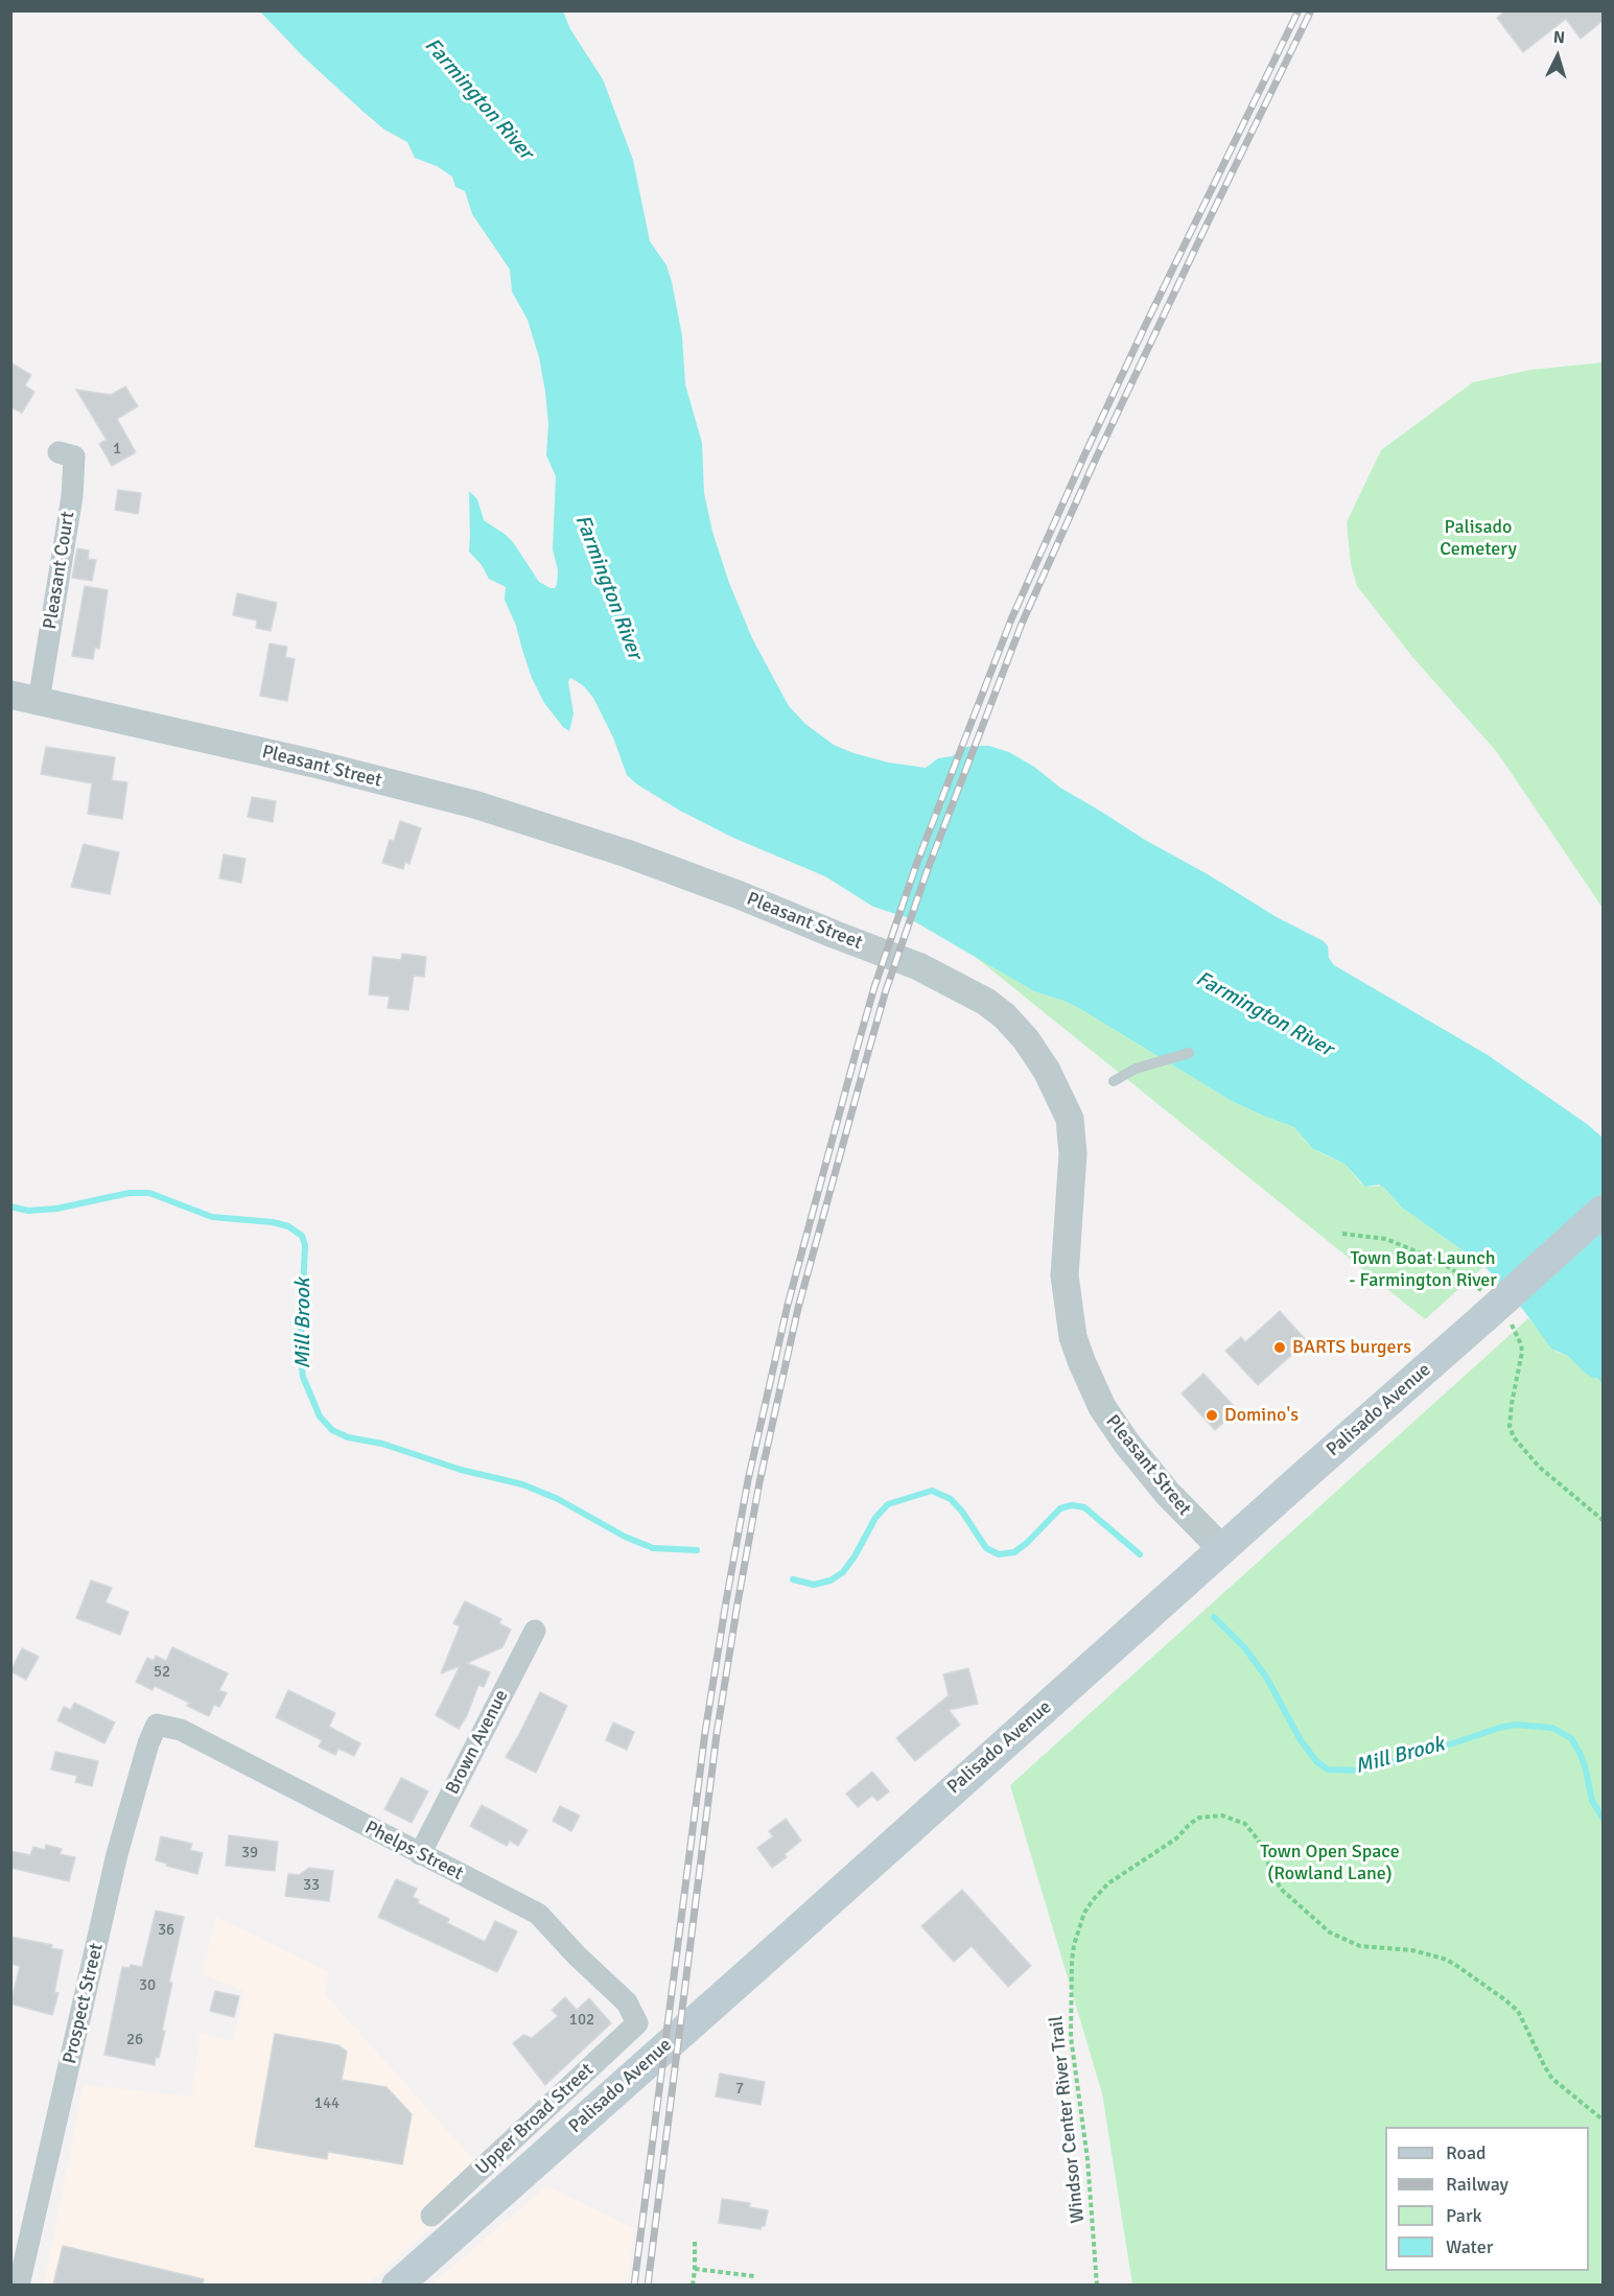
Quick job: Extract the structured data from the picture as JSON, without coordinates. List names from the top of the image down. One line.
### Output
{"streets":{"main road":["Palisado Avenue"],"street":["Pleasant Court","Pleasant Street","Brown Avenue","Phelps Street","Prospect Street","Upper Broad Street"],"path":["Windsor Center River Trail"]},"crossings":[["Pleasant Court","Pleasant Street"],["Pleasant Street","Palisado Avenue"],["Brown Avenue","Phelps Street"],["Phelps Street","Prospect Street"],["Phelps Street","Upper Broad Street"]],"water":["Farmington River","Mill Brook"],"parks":["Palisado Cemetery","Town Boat Launch - Farmington River","Town Open Space (Rowland Lane)"],"places":["BARTS burgers","Domino's"],"house_numbers":["1","52","39","33","36","30","102","26","7","144"],"legend":["Road","Railway","Park","Water"],"north":"top"}
